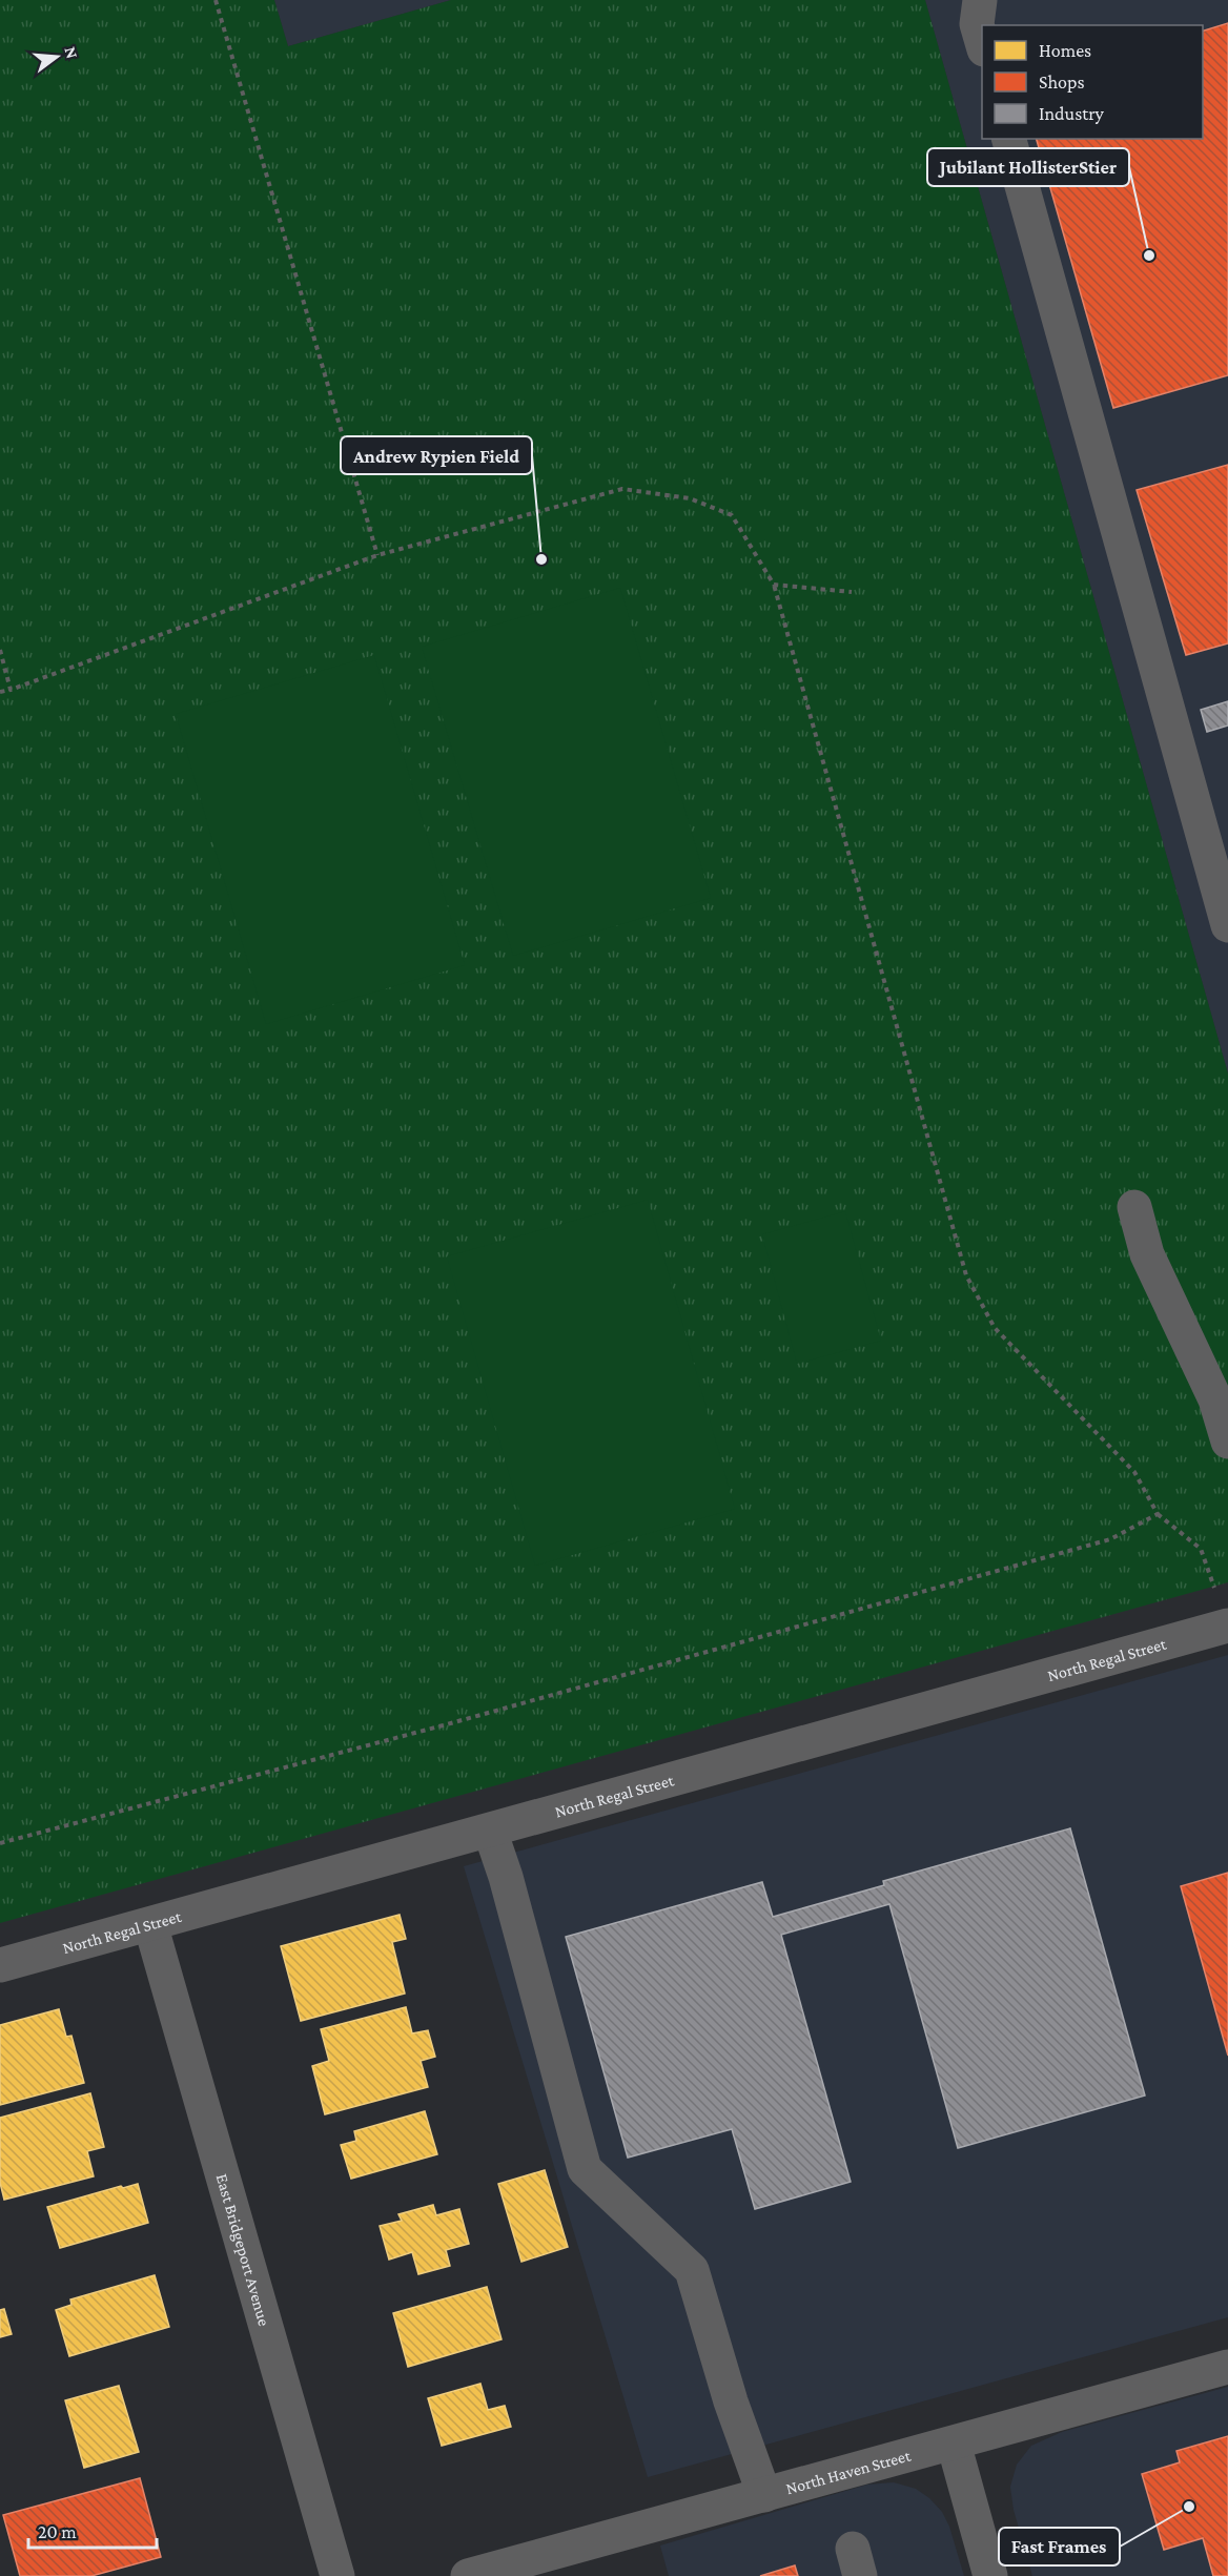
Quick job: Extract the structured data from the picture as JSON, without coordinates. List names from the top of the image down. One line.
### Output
{"streets":{"street":["North Regal Street","East Bridgeport Avenue","North Haven Street"]},"crossings":[["North Regal Street","East Bridgeport Avenue"]],"places":["Jubilant HollisterStier","Andrew Rypien Field","Fast Frames"],"legend":["Homes","Shops","Industry"],"scale_bar":"20 m","north":"right"}
